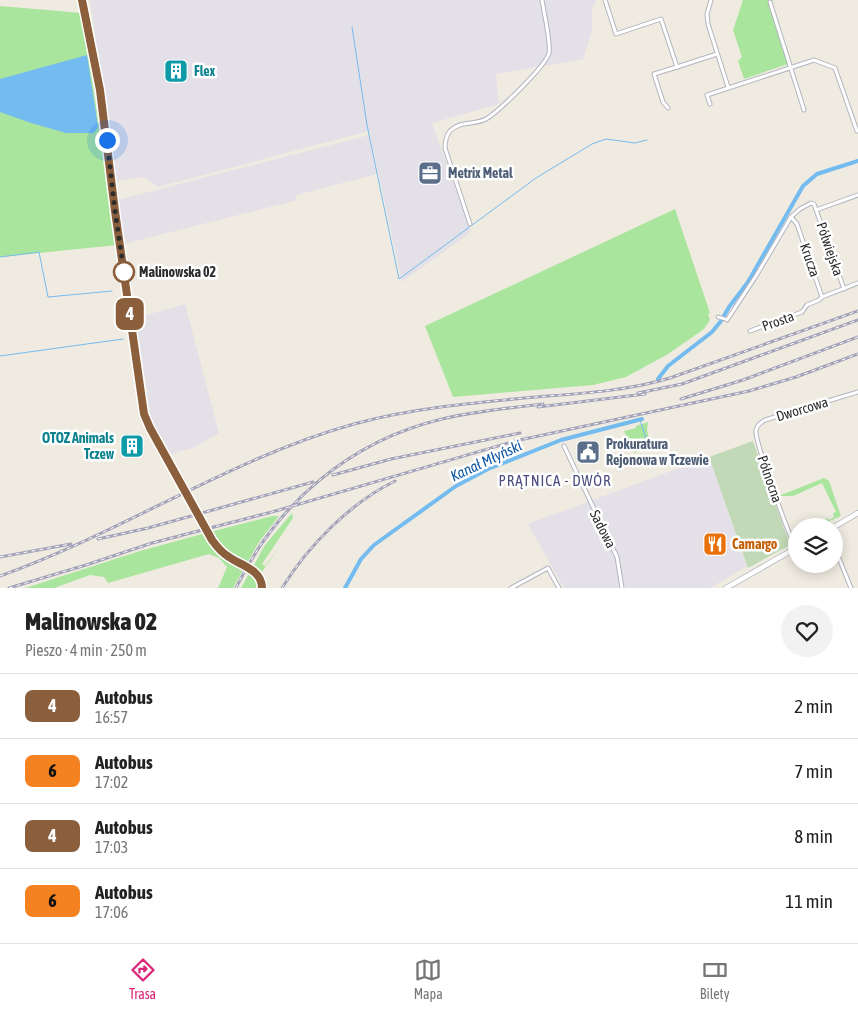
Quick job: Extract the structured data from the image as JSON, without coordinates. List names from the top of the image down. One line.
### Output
{"streets":{"street":["Półwiejska","Krucza","Prosta","Dworcowa","Północna","Sadowa"]},"crossings":[["Półwiejska","Prosta"],["Krucza","Prosta"],["Dworcowa","Północna"]],"districts":["PRĄTNICA - DWÓR"],"water":["Kanał Młyński"],"places":{"building":["Flex","OTOZ Animals Tczew"],"office":["Metrix Metal"],"other":["Malinowska 02"],"public building":["Prokuratura Rejonowa w Tczewie"],"restaurant":["Camargo"]},"lines":["bus line 4"],"page":{"on_map":"4","heading":["Malinowska 02","Pieszo · 4 min · 250 m"],"list":[{"mark":"4","name":"Autobus","note":"16:57","value":"2 min"},{"mark":"6","name":"Autobus","note":"17:02","value":"7 min"},{"mark":"4","name":"Autobus","note":"17:03","value":"8 min"},{"mark":"6","name":"Autobus","note":"17:06","value":"11 min"}],"tabs":["Trasa","Mapa","Bilety"]}}
